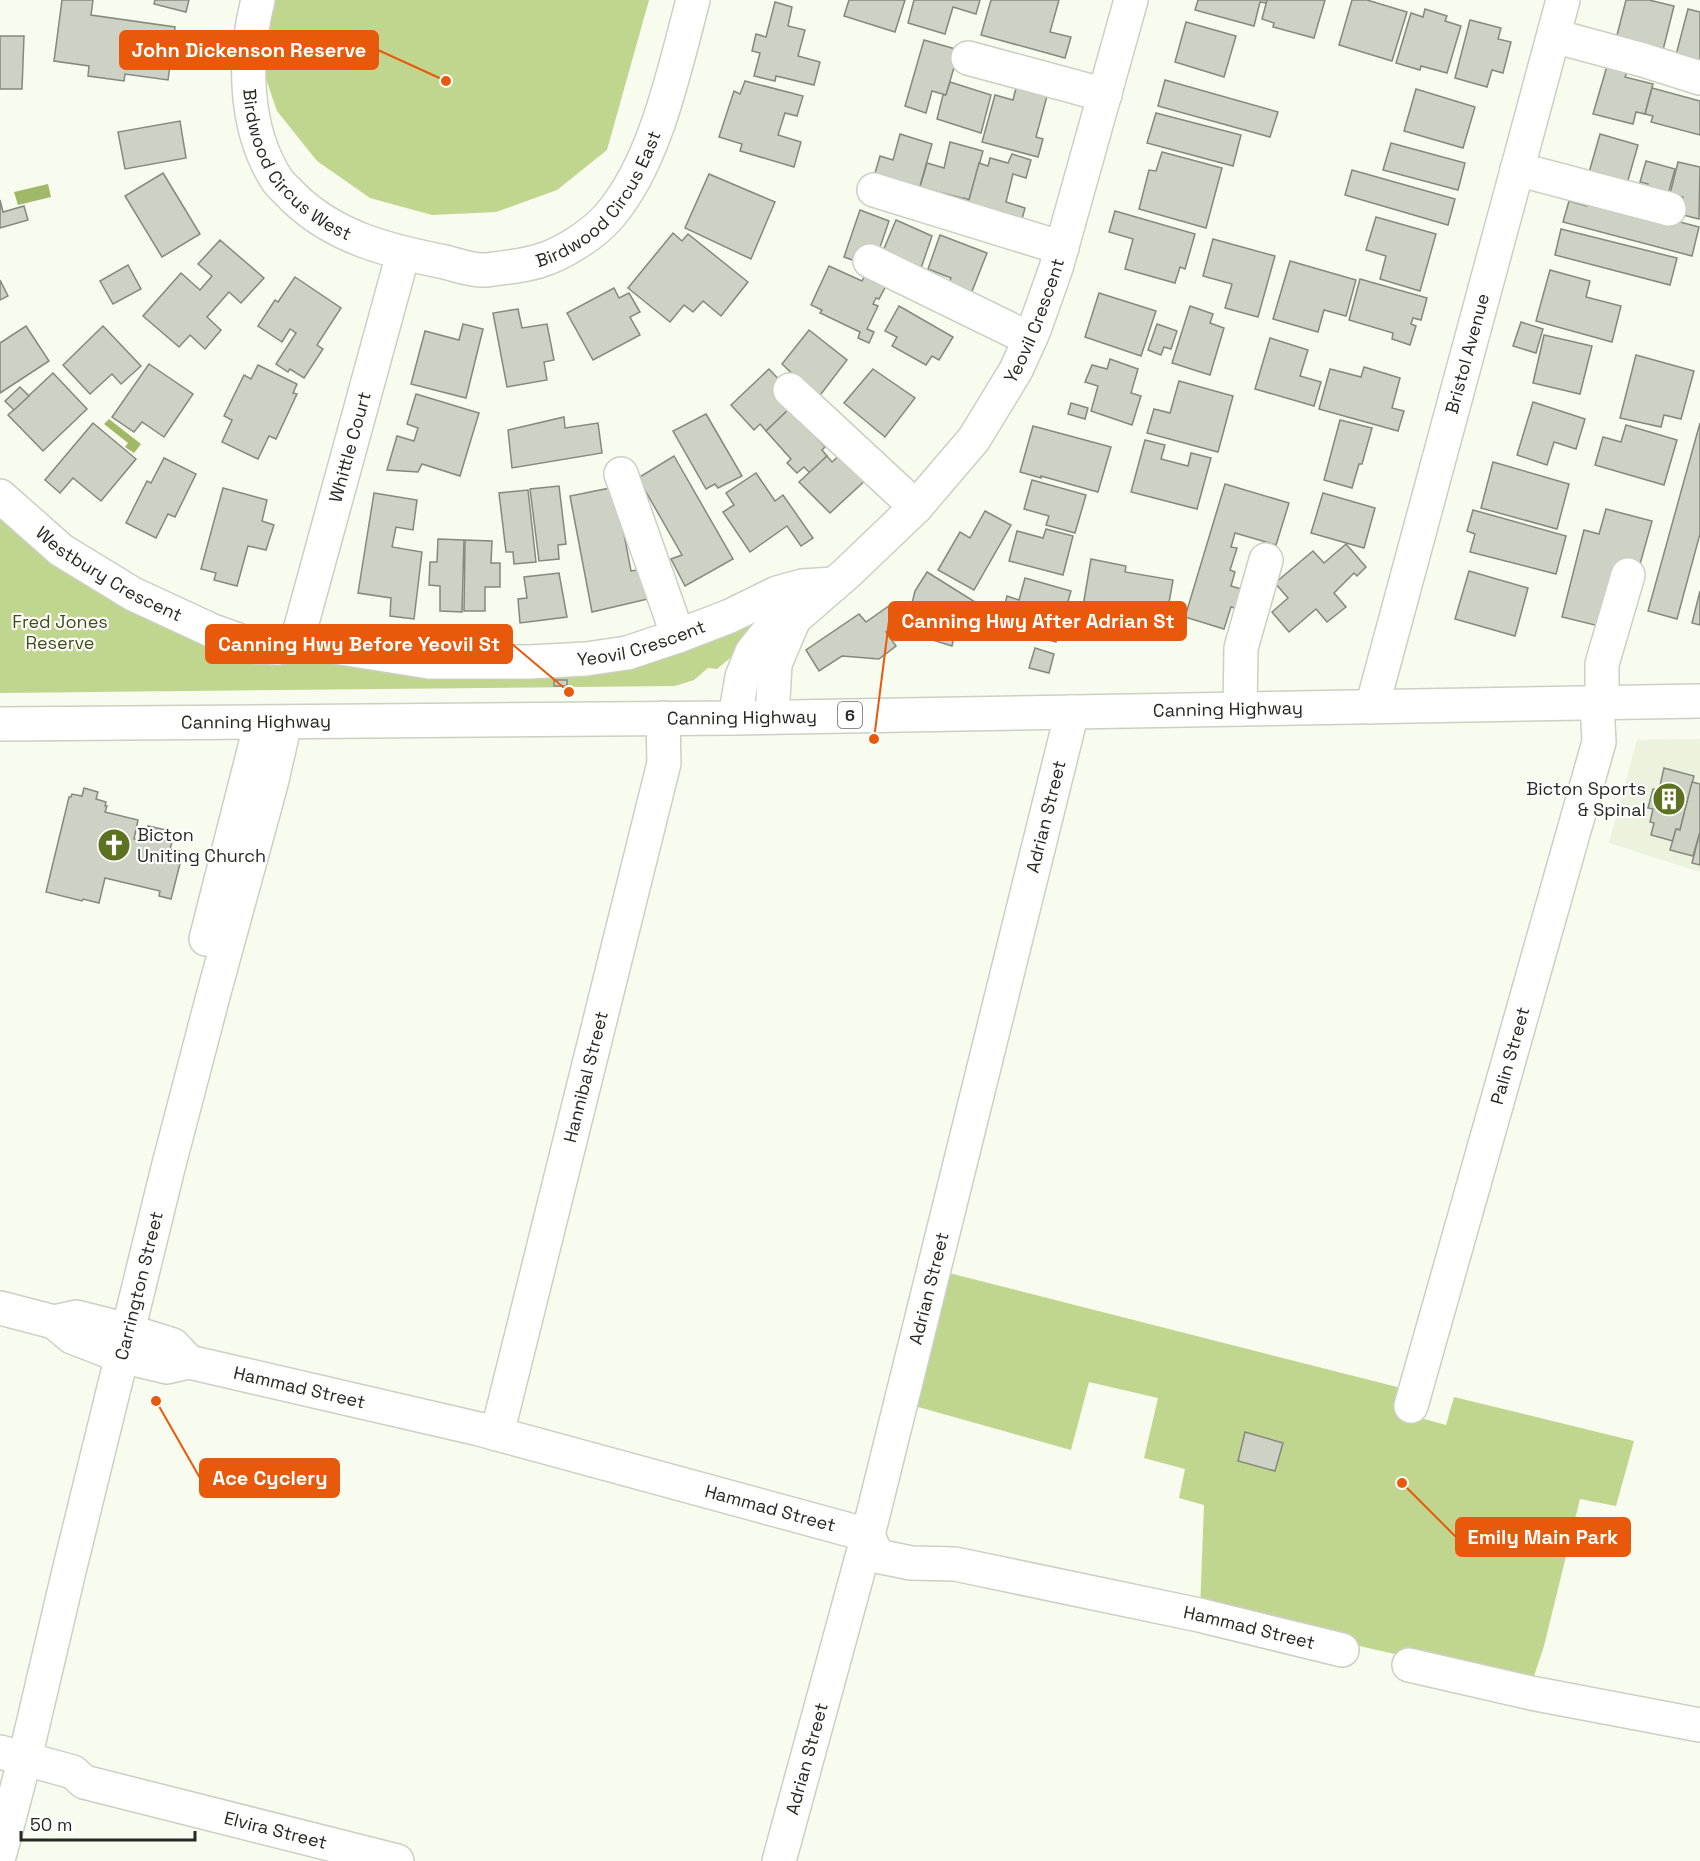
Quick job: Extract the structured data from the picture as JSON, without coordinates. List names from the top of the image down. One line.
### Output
{"streets":{"main road":["Birdwood Circus West","Birdwood Circus East","Yeovil Crescent","Bristol Avenue","Whittle Court","Westbury Crescent","Canning Highway","6","Adrian Street","Palin Street","Hannibal Street","Carrington Street","Hammad Street","Elvira Street"]},"crossings":[["Birdwood Circus West","Birdwood Circus East"],["Birdwood Circus West","Whittle Court"],["Birdwood Circus East","Whittle Court"],["Yeovil Crescent","Whittle Court"],["Yeovil Crescent","Westbury Crescent"],["Yeovil Crescent","Canning Highway"],["Bristol Avenue","Canning Highway"],["Whittle Court","Westbury Crescent"],["Canning Highway","Adrian Street"],["Canning Highway","Palin Street"],["Canning Highway","Hannibal Street"],["Canning Highway","Carrington Street"],["Adrian Street","Hammad Street"],["Hannibal Street","Hammad Street"],["Carrington Street","Hammad Street"],["Carrington Street","Elvira Street"]],"parks":["Fred Jones Reserve"],"places":{"other":["John Dickenson Reserve","Canning Hwy Before Yeovil St","Canning Hwy After Adrian St","Ace Cyclery","Emily Main Park"],"building":["Bicton Sports & Spinal"],"church":["Bicton Uniting Church"]},"scale_bar":"50 m"}
